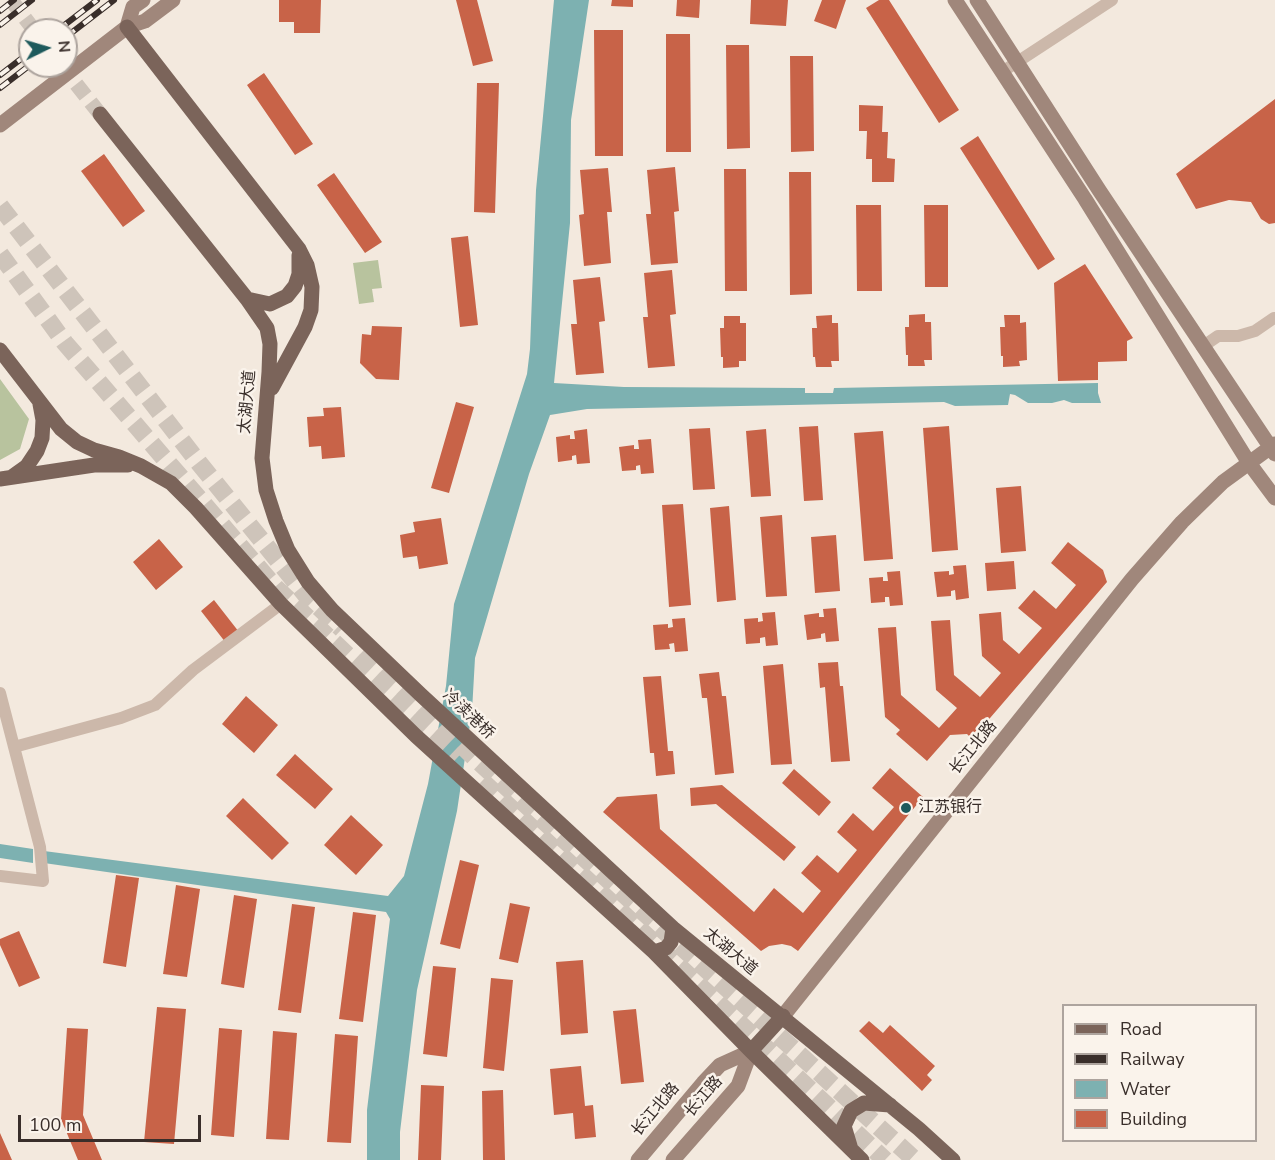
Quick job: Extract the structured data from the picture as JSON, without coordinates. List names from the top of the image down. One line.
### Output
{"streets":{"main road":["太湖大道","冷渎港桥","长江北路","长江路"]},"crossings":[["太湖大道","冷渎港桥"],["太湖大道","长江北路"],["长江北路","长江路"]],"places":["江苏银行"],"legend":["Road","Railway","Water","Building"],"scale_bar":"100 m","north":"right"}
